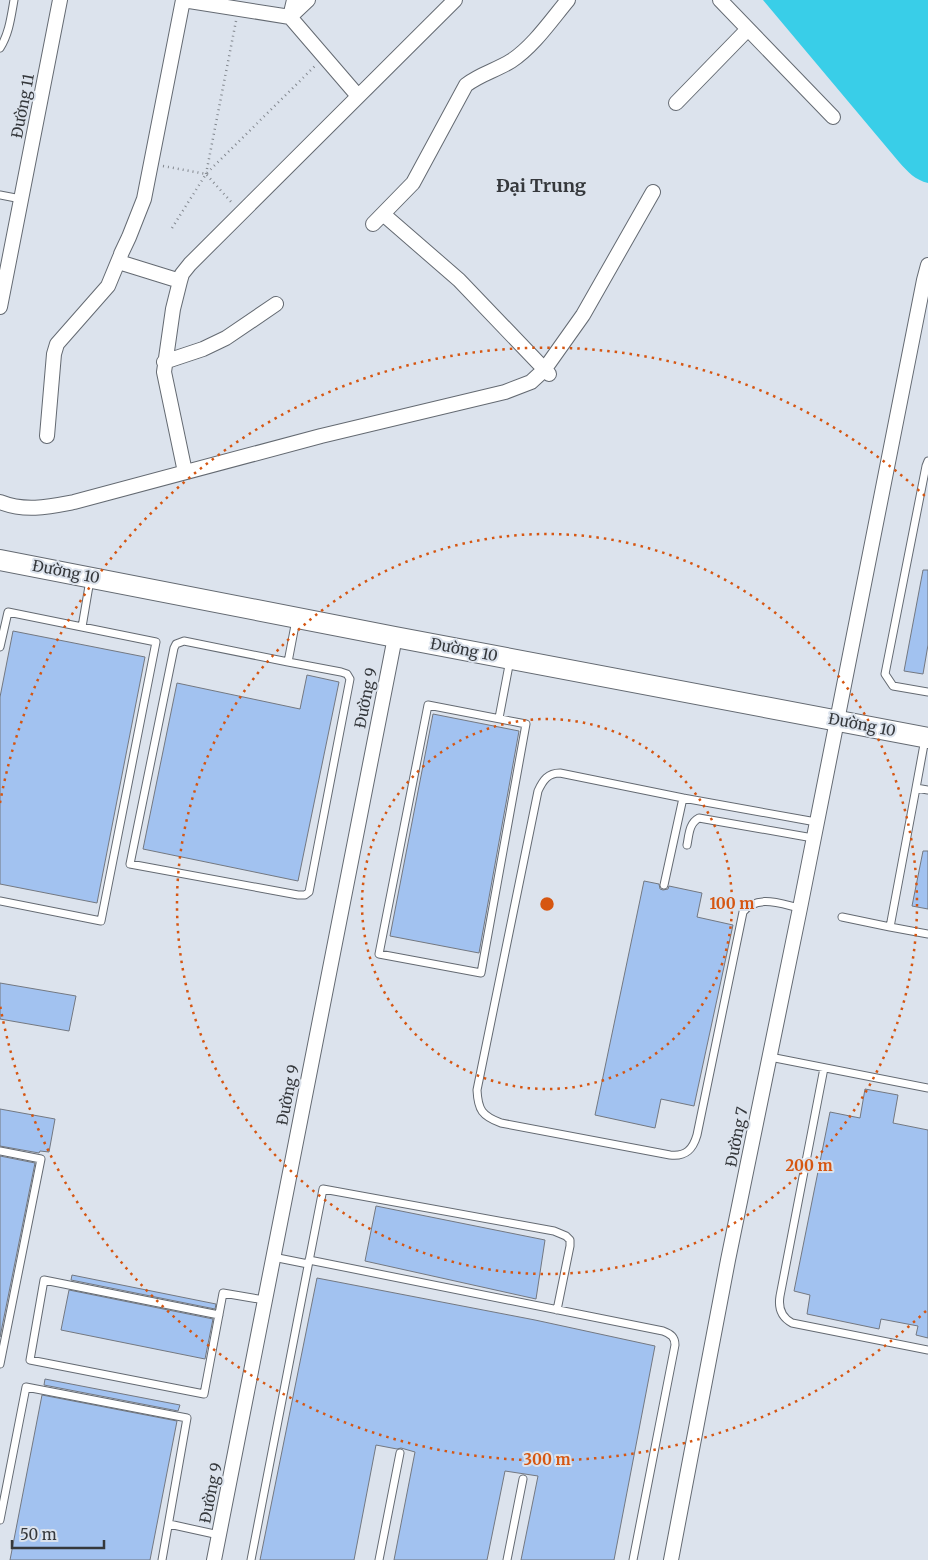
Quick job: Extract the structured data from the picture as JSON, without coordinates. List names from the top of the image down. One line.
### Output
{"streets":{"street":["Đường 11","Đường 10","Đường 9","Đường 7"]},"crossings":[["Đường 10","Đường 9"],["Đường 10","Đường 7"]],"districts":["Đại Trung"],"scale_bar":"50 m","rings":["100 m","200 m","300 m"]}
